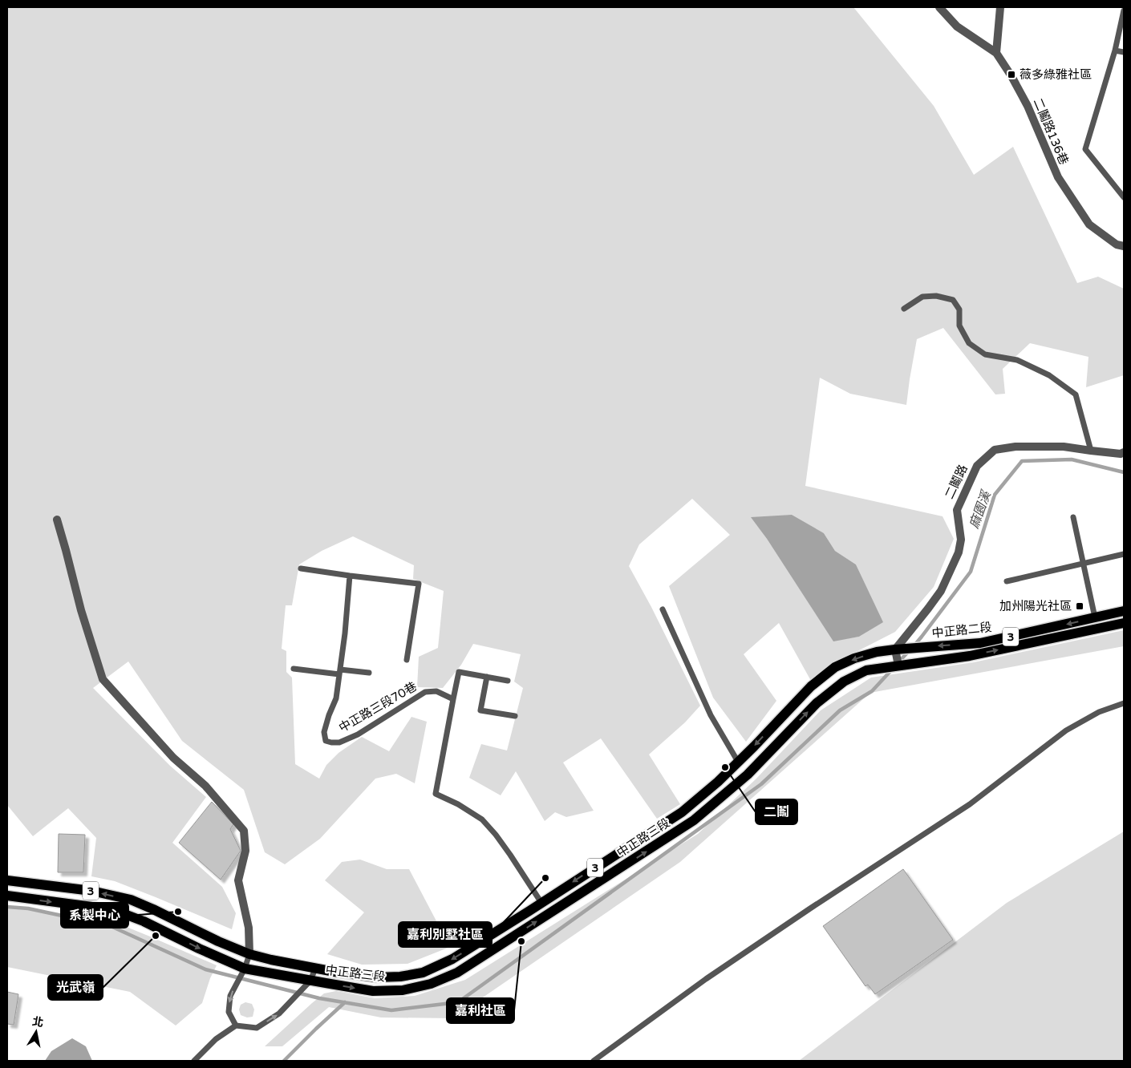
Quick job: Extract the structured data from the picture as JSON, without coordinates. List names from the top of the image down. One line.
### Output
{"streets":{"main road":["中正路二段","3","中正路三段"],"street":["二鬮路136巷","二鬮路"],"lane":["中正路三段70巷"]},"crossings":[["二鬮路","中正路二段"],["二鬮路","中正路三段"],["中正路二段","中正路三段"]],"water":["麻園溪"],"places":{"transit":["薇多綠雅社區","加州陽光社區"],"other":["二鬮","嘉利別墅社區","系製中心","光武嶺","嘉利社區"]},"north":"top"}
